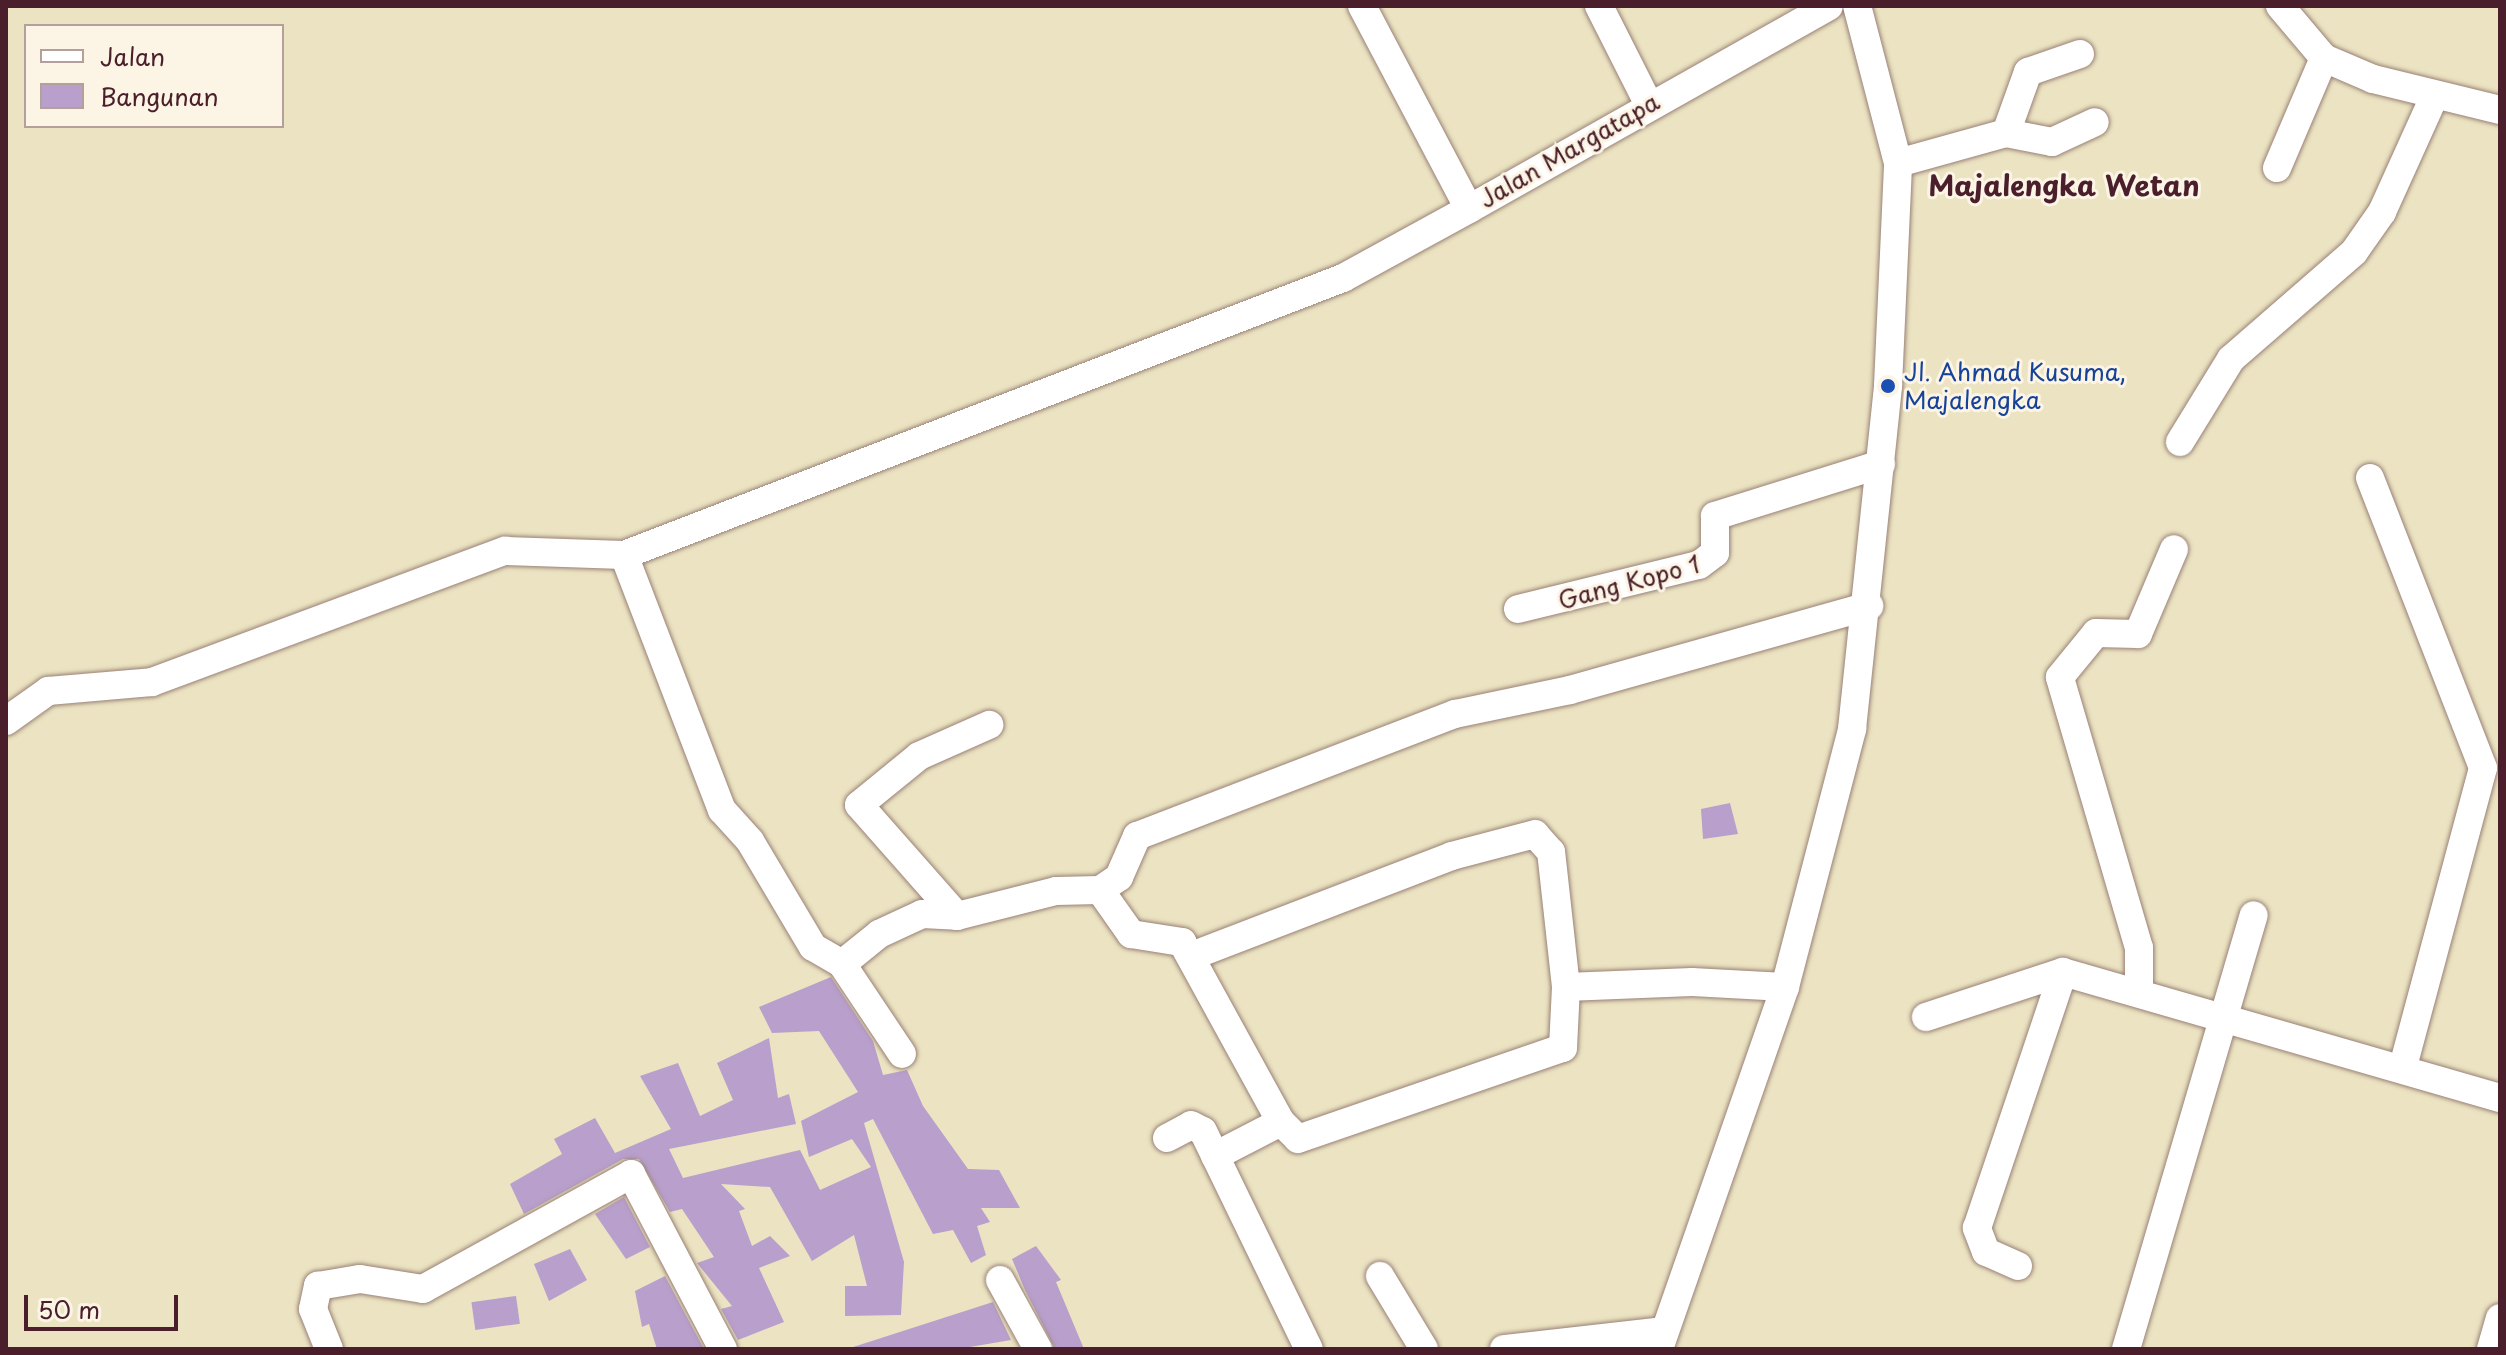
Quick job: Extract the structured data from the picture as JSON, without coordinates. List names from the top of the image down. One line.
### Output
{"streets":{"street":["Jalan Margatapa","Gang Kopo 1"]},"districts":["Majalengka Wetan"],"places":["Jl. Ahmad Kusuma, Majalengka"],"legend":["Jalan","Bangunan"],"scale_bar":"50 m"}
